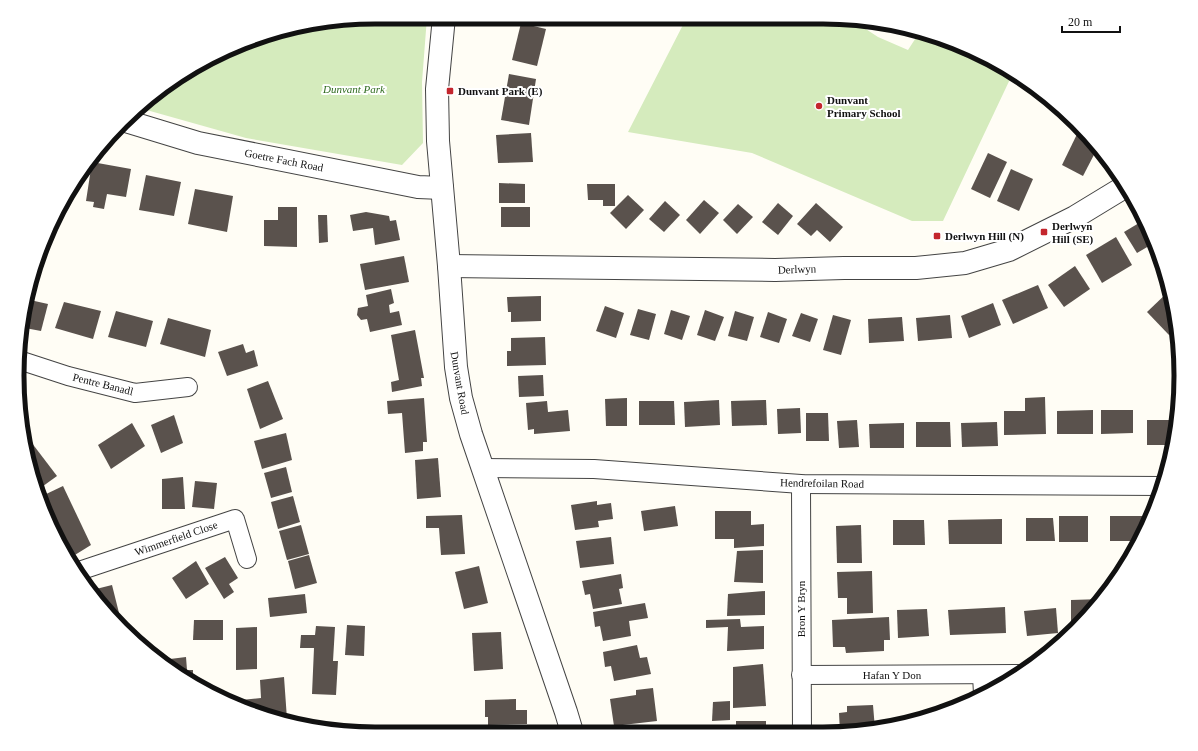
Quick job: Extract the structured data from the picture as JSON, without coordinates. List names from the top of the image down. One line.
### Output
{"streets":{"street":["Goetre Fach Road","Derlwyn","Dunvant Road","Pentre Banadl","Hendrefoilan Road","Wimmerfield Close","Bron Y Bryn","Hafan Y Don"]},"crossings":[["Goetre Fach Road","Dunvant Road"],["Derlwyn","Dunvant Road"],["Dunvant Road","Hendrefoilan Road"],["Hendrefoilan Road","Bron Y Bryn"],["Bron Y Bryn","Hafan Y Don"]],"parks":["Dunvant Park"],"places":{"transit":["Dunvant Park (E)","Derlwyn Hill (SE)","Derlwyn Hill (N)"],"other":["Dunvant Primary School"]},"scale_bar":"20 m"}
